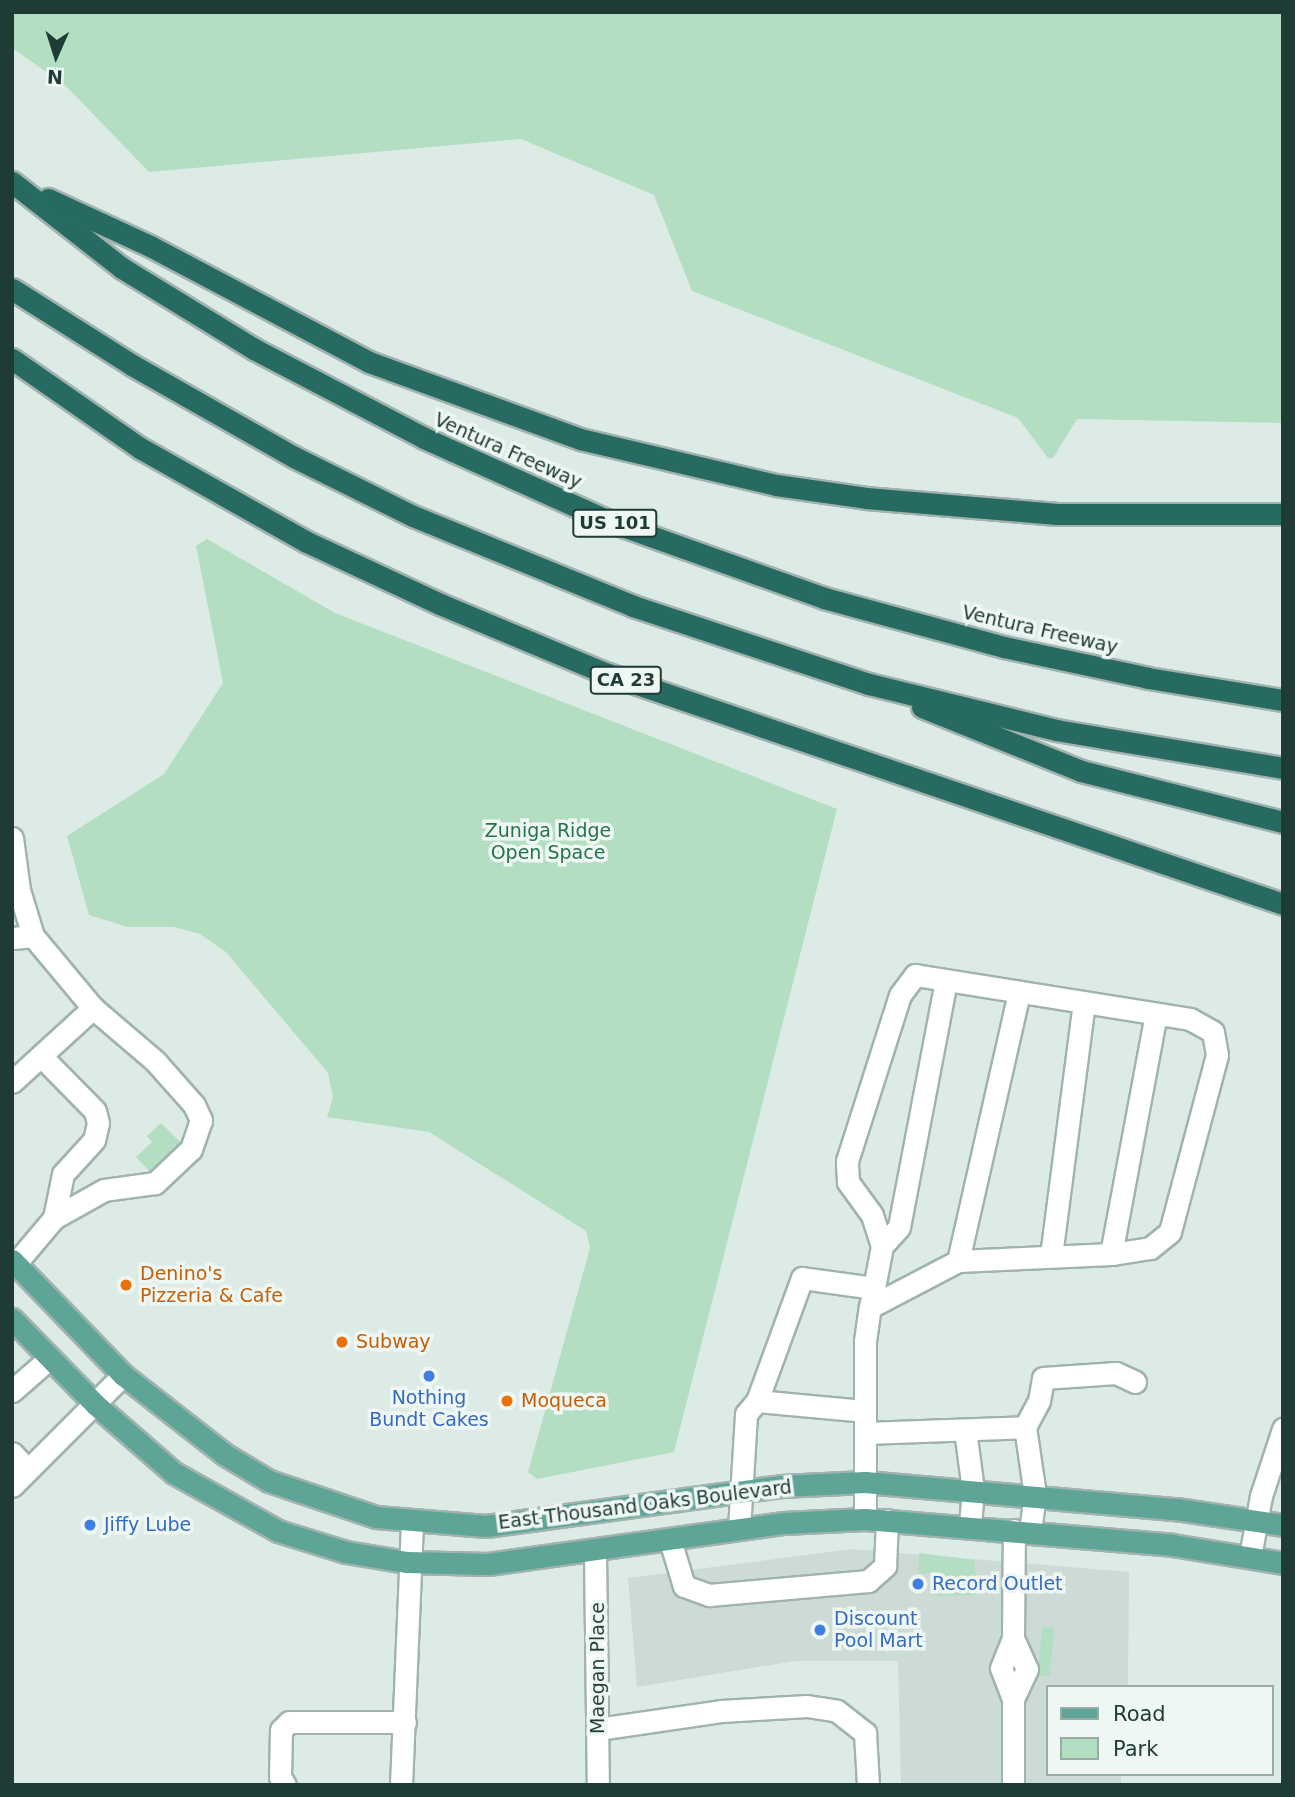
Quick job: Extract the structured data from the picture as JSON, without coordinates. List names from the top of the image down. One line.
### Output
{"streets":{"highway":["Ventura Freeway","US 101","CA 23"],"main road":["East Thousand Oaks Boulevard"],"street":["Maegan Place"]},"crossings":[["East Thousand Oaks Boulevard","Maegan Place"]],"parks":["Zuniga Ridge Open Space"],"places":["Denino's Pizzeria & Cafe","Subway","Nothing Bundt Cakes","Moqueca","Jiffy Lube","Record Outlet","Discount Pool Mart"],"legend":["Road","Park"],"north":"bottom"}
